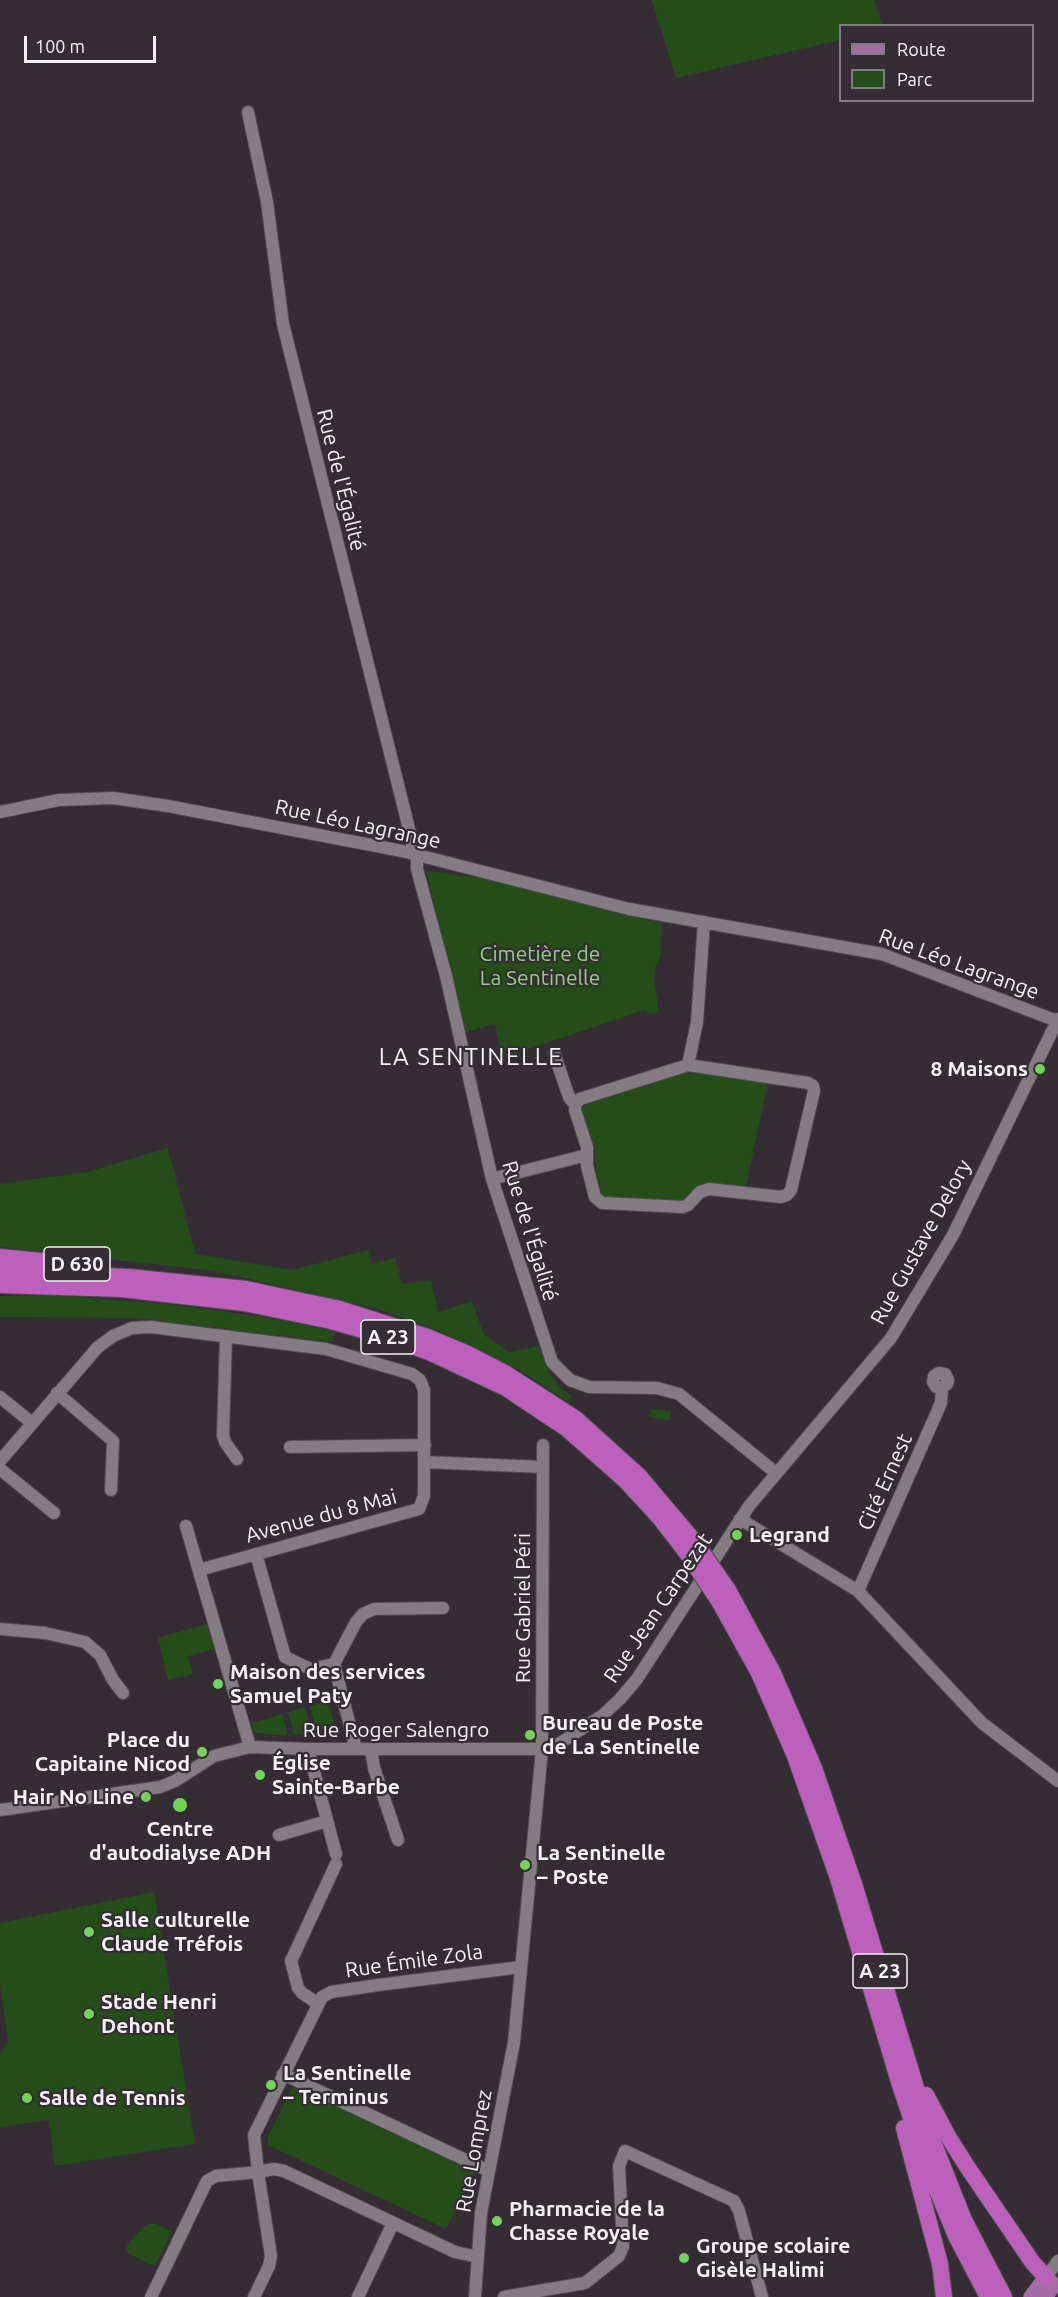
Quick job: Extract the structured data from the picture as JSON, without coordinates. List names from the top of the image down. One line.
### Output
{"streets":{"highway":["D 630","A 23"],"street":["Rue de l'Égalité","Rue Léo Lagrange","Rue Gustave Delory","Cité Ernest","Avenue du 8 Mai","Rue Gabriel Péri","Rue Jean Carpezat","Rue Roger Salengro","Rue Émile Zola","Rue Lomprez"]},"crossings":[["Rue de l'Égalité","Rue Léo Lagrange"],["Rue de l'Égalité","Rue Gustave Delory"],["Rue Léo Lagrange","Rue Gustave Delory"],["Rue Gustave Delory","Rue Jean Carpezat"],["D 630","A 23"],["Rue Gabriel Péri","Rue Jean Carpezat"],["Rue Gabriel Péri","Rue Roger Salengro"],["Rue Gabriel Péri","Rue Émile Zola"],["Rue Gabriel Péri","Rue Lomprez"],["Rue Jean Carpezat","Rue Roger Salengro"],["Rue Émile Zola","Rue Lomprez"]],"districts":["LA SENTINELLE"],"parks":["Cimetière de La Sentinelle"],"places":["8 Maisons","Legrand","Maison des services Samuel Paty","Bureau de Poste de La Sentinelle","Place du Capitaine Nicod","Église Sainte-Barbe","Hair No Line","Centre d'autodialyse ADH","La Sentinelle – Poste","Salle culturelle Claude Tréfois","Stade Henri Dehont","La Sentinelle – Terminus","Salle de Tennis","Pharmacie de la Chasse Royale","Groupe scolaire Gisèle Halimi"],"legend":["Route","Parc"],"scale_bar":"100 m"}
